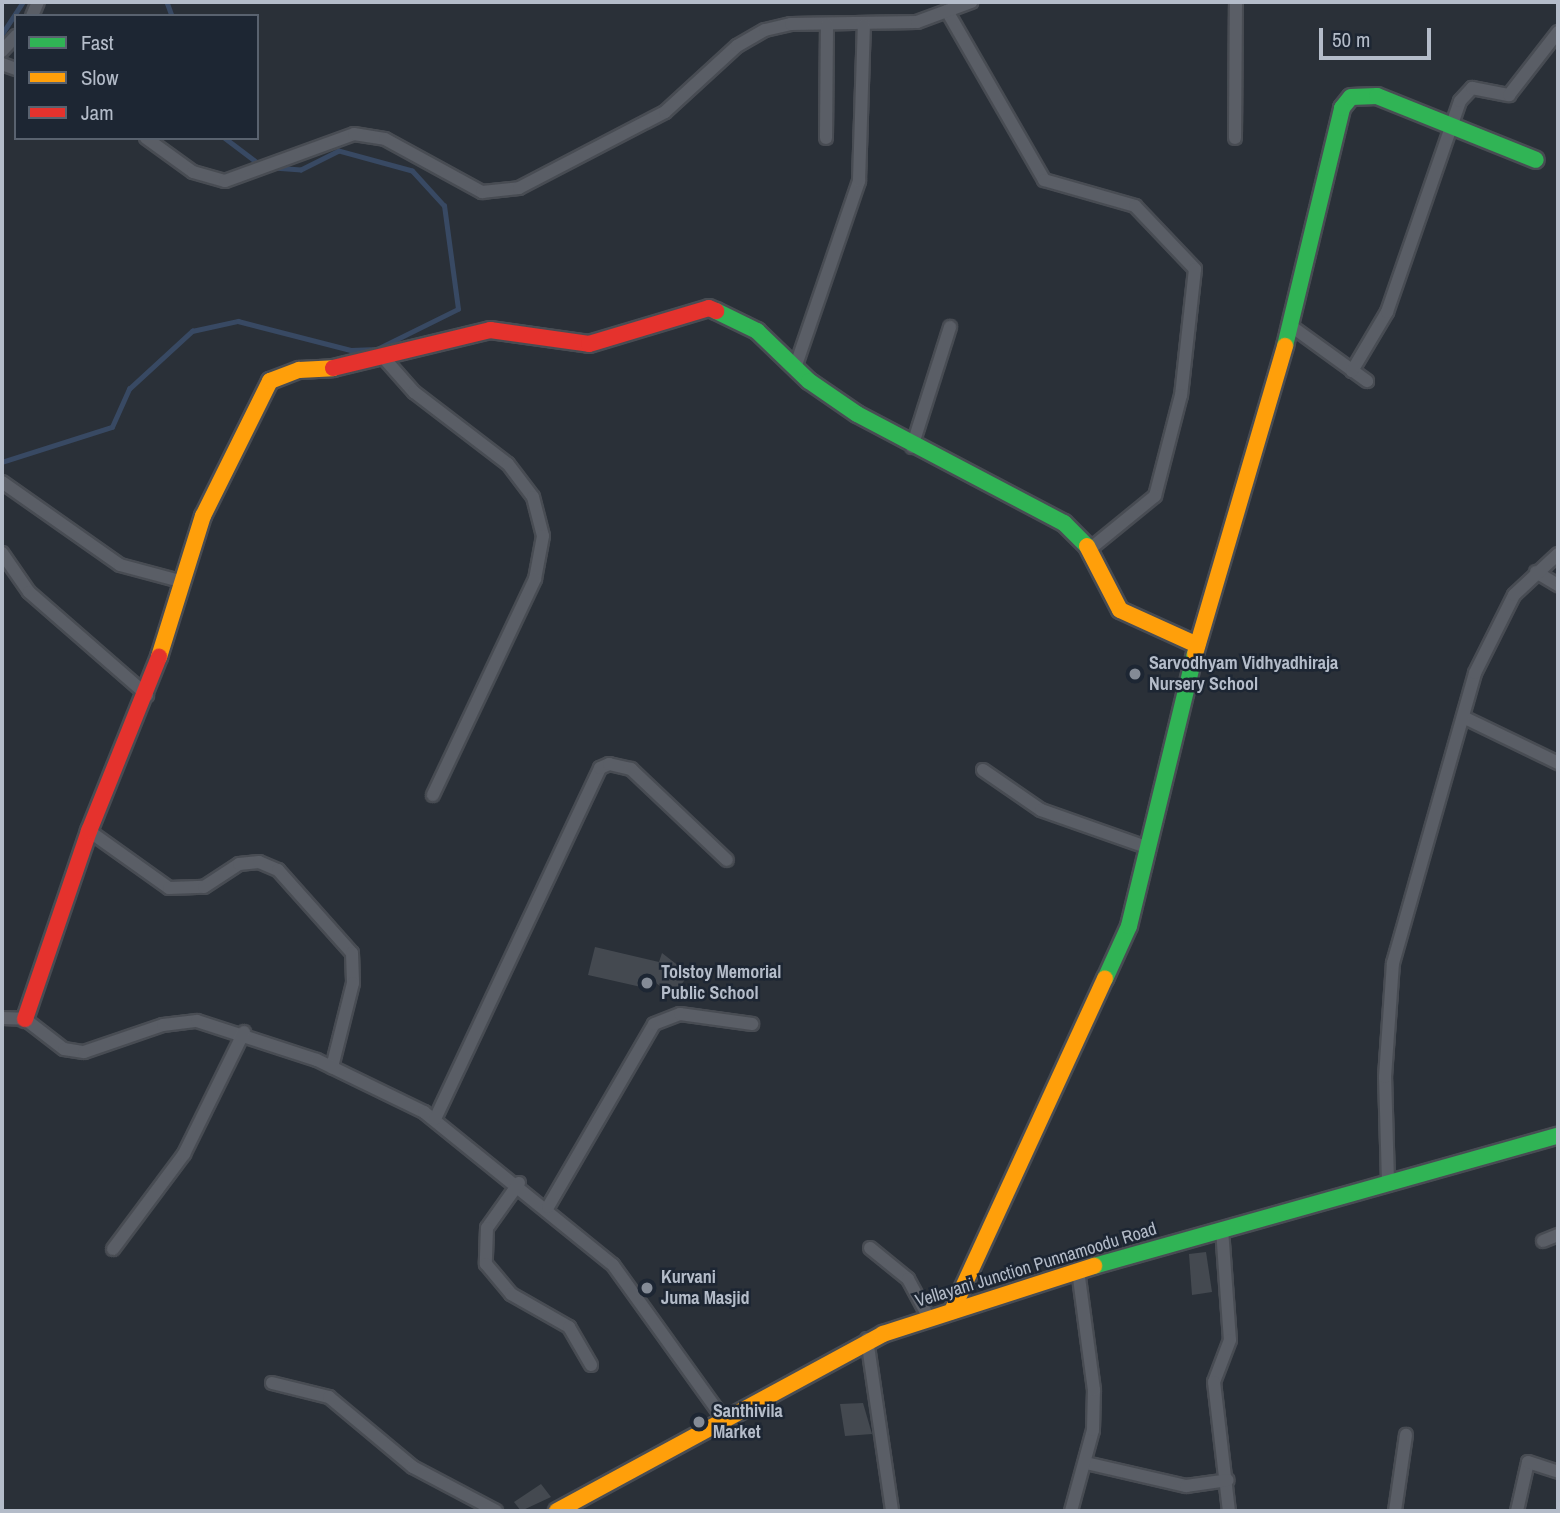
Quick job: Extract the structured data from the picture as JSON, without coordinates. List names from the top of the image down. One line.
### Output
{"streets":{"street":["Vellayani Junction Punnamoodu Road"]},"places":["Sarvodhyam Vidhyadhiraja Nursery School","Tolstoy Memorial Public School","Kurvani Juma Masjid","Santhivila Market"],"legend":["Fast","Slow","Jam"],"scale_bar":"50 m"}
